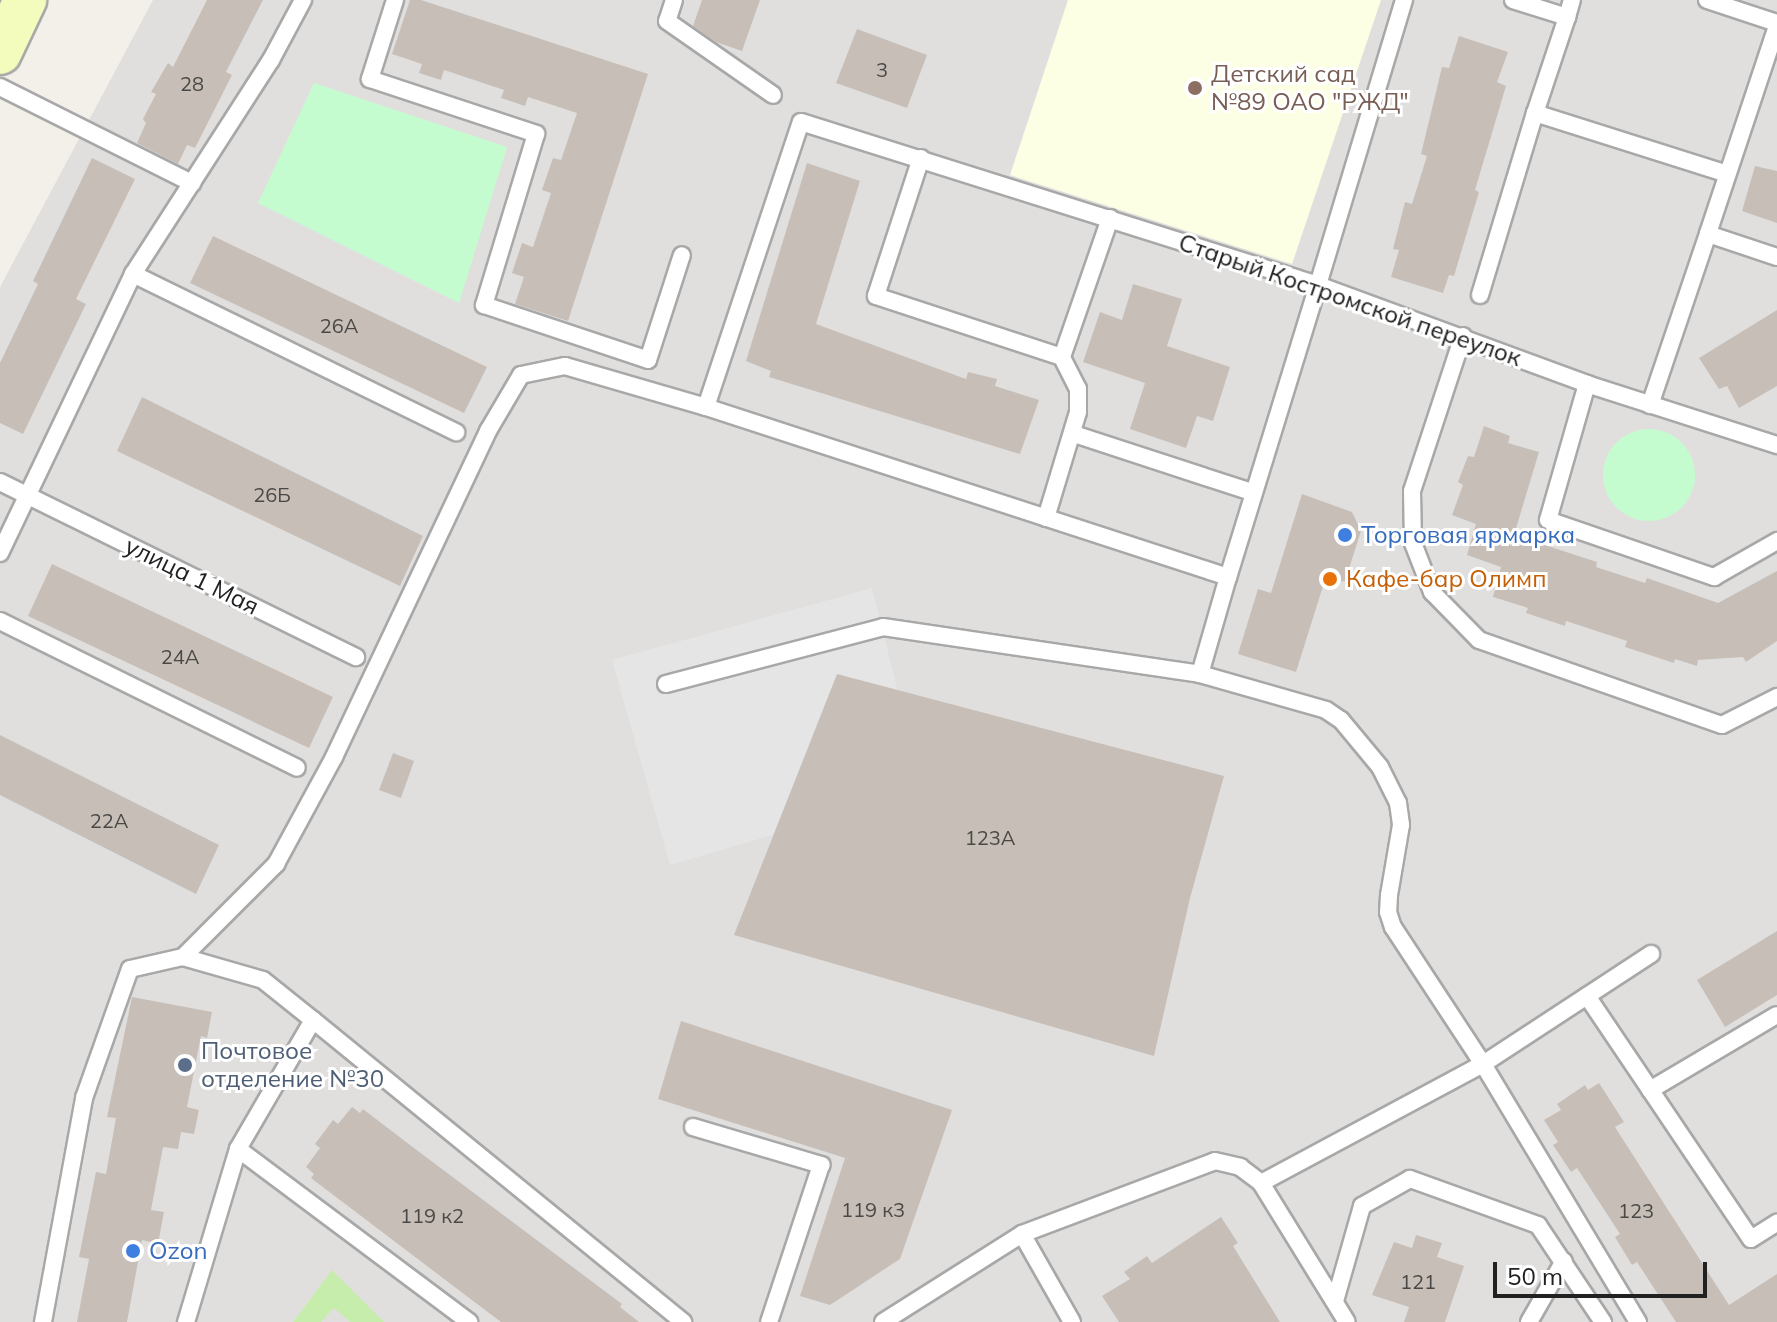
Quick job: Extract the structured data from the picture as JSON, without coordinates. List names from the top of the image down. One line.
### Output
{"streets":{"lane":["Старый Костромской переулок","улица 1 Мая"]},"places":["Детский сад №89 ОАО \"РЖД\"","Торговая ярмарка","Кафе-бар Олимп","Почтовое отделение №30","Ozon"],"house_numbers":["3","28","26А","26Б","24А","22А","123А","119 к3","123","119 к2","121"],"scale_bar":"50 m"}
